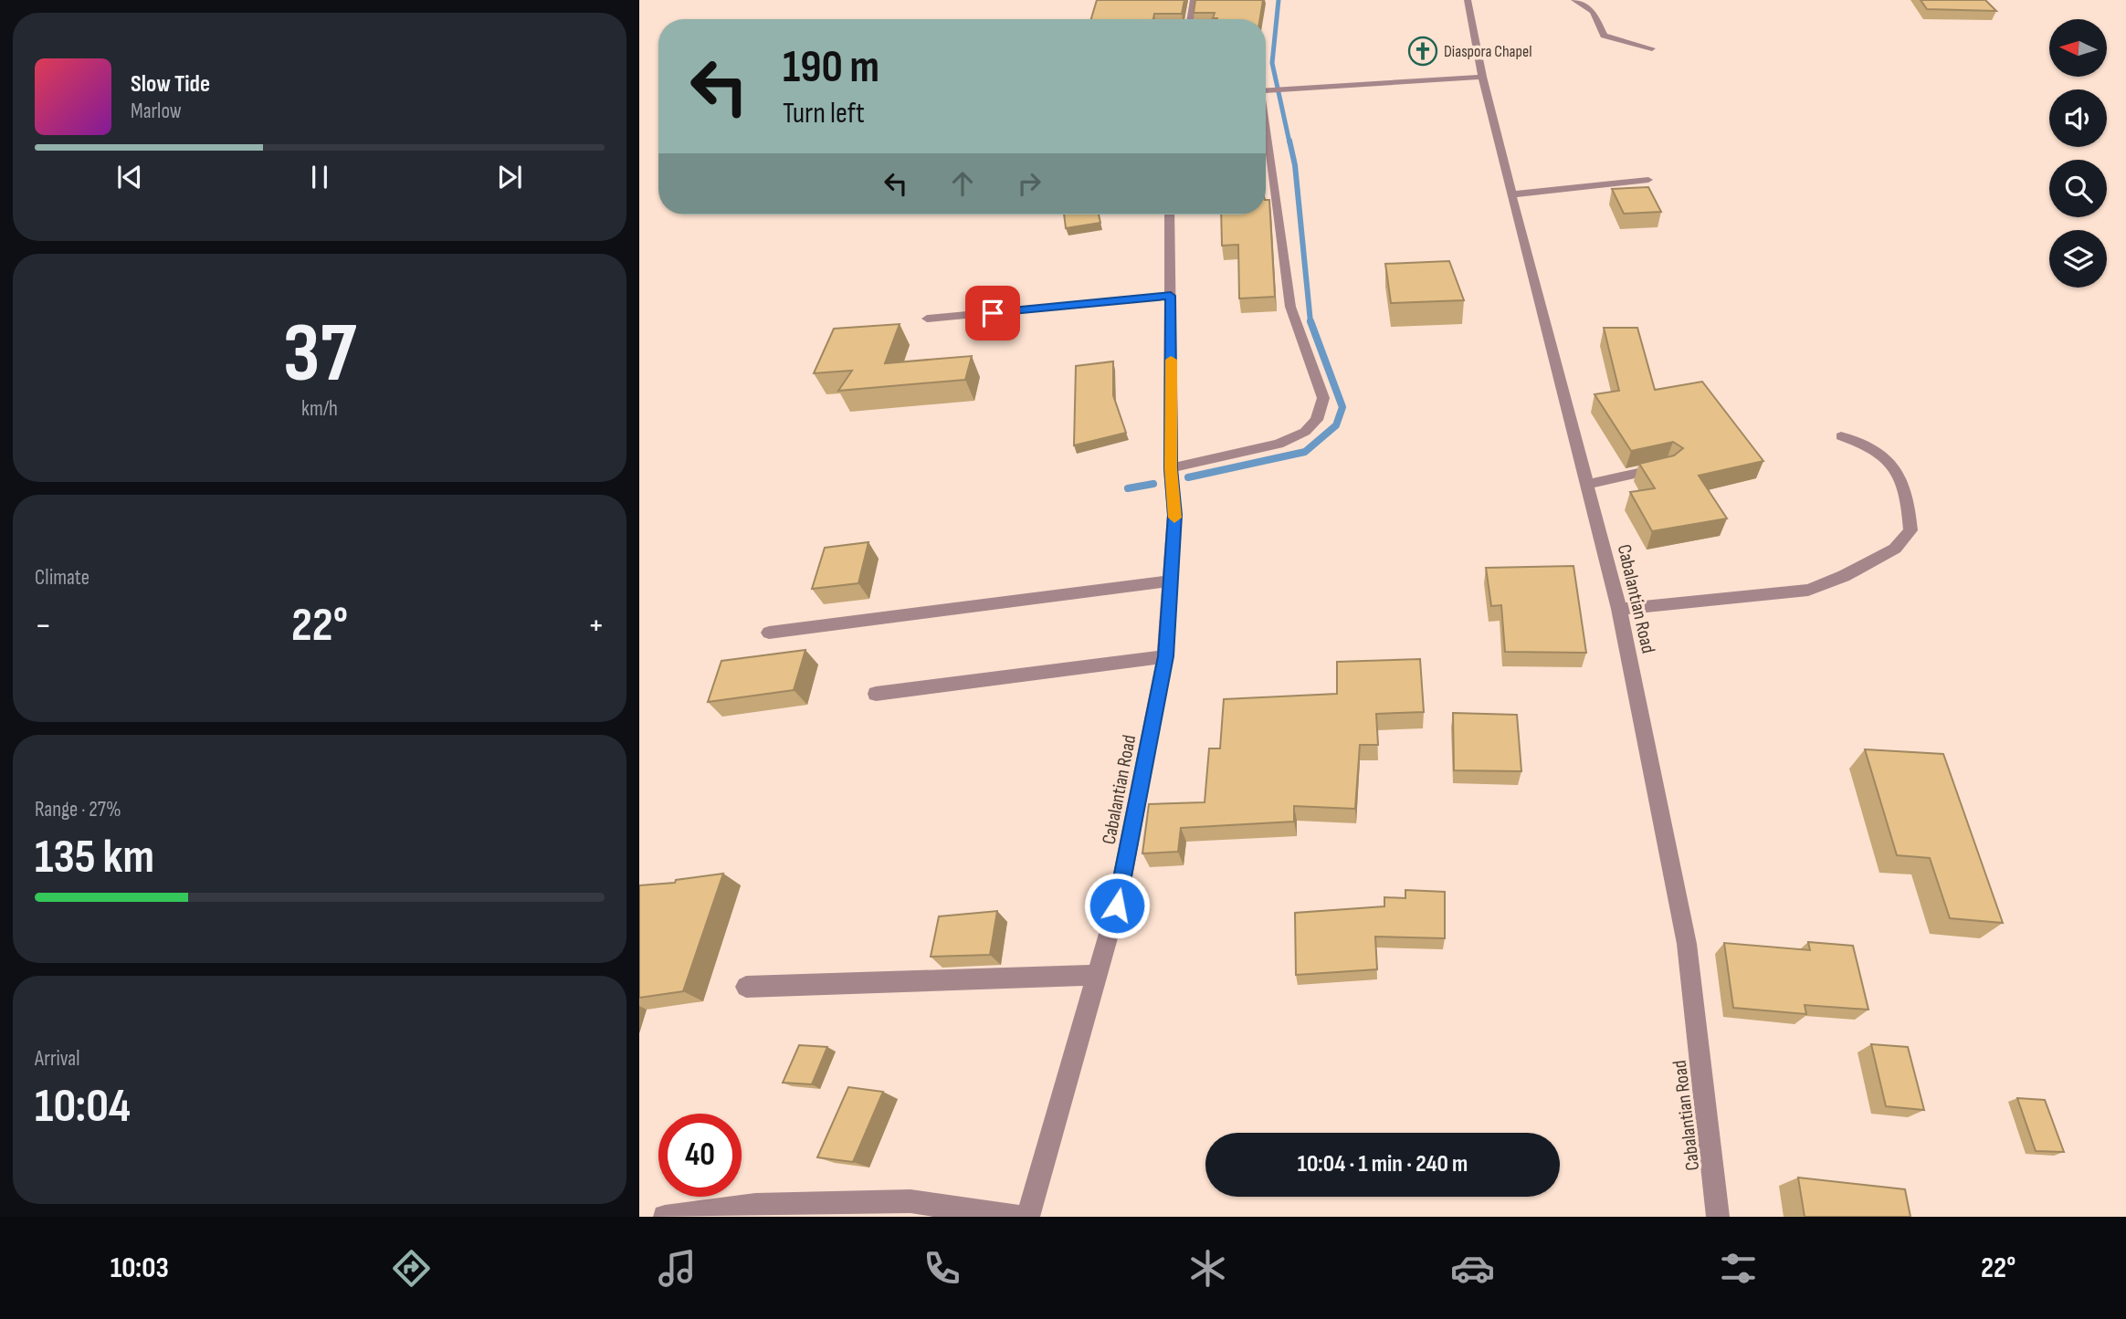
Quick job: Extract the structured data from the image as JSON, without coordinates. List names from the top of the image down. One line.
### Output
{"streets":{"street":["Cabalantian Road"]},"places":{"church":["Diaspora Chapel"]},"north":"left","page":{"turn":["190 m","Turn left"],"song":["Slow Tide","Marlow"],"tile":[["37","km/h"],"Climate",["Range · 27%","135 km"],["Arrival","10:04"]],"heat":["−","22°","+"],"limit":"40","trip":"10:04 · 1 min · 240 m","tabs":["10:03","22°"]}}
